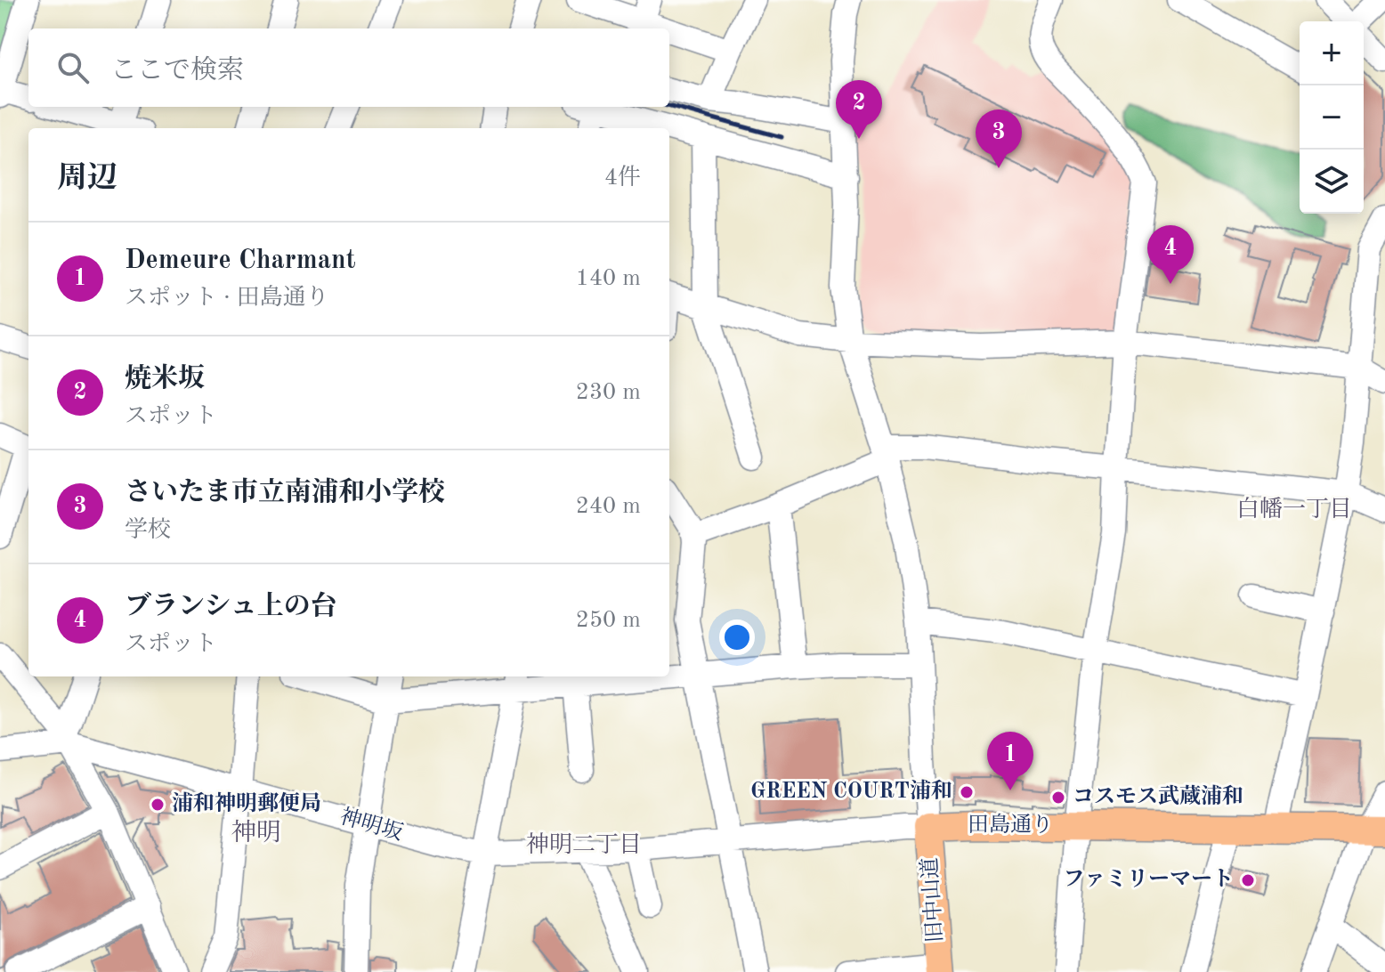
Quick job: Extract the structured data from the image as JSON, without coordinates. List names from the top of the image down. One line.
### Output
{"streets":{"main road":["田島通り","旧中山道"],"street":["神明坂"]},"crossings":[["神明坂","田島通り"],["田島通り","旧中山道"]],"districts":["白幡一丁目","神明","神明二丁目"],"places":["GREEN COURT浦和","コスモス武蔵浦和","浦和神明郵便局","ファミリーマート"],"page":{"map_buttons":["+","−"],"search":"ここで検索","pins":["2","3","4","1"],"heading":["周辺","4件"],"list":[{"mark":"1","name":"Demeure Charmant","note":"スポット · 田島通り","value":"140 m"},{"mark":"2","name":"焼米坂","note":"スポット","value":"230 m"},{"mark":"3","name":"さいたま市立南浦和小学校","note":"学校","value":"240 m"},{"mark":"4","name":"ブランシュ上の台","note":"スポット","value":"250 m"}]}}
